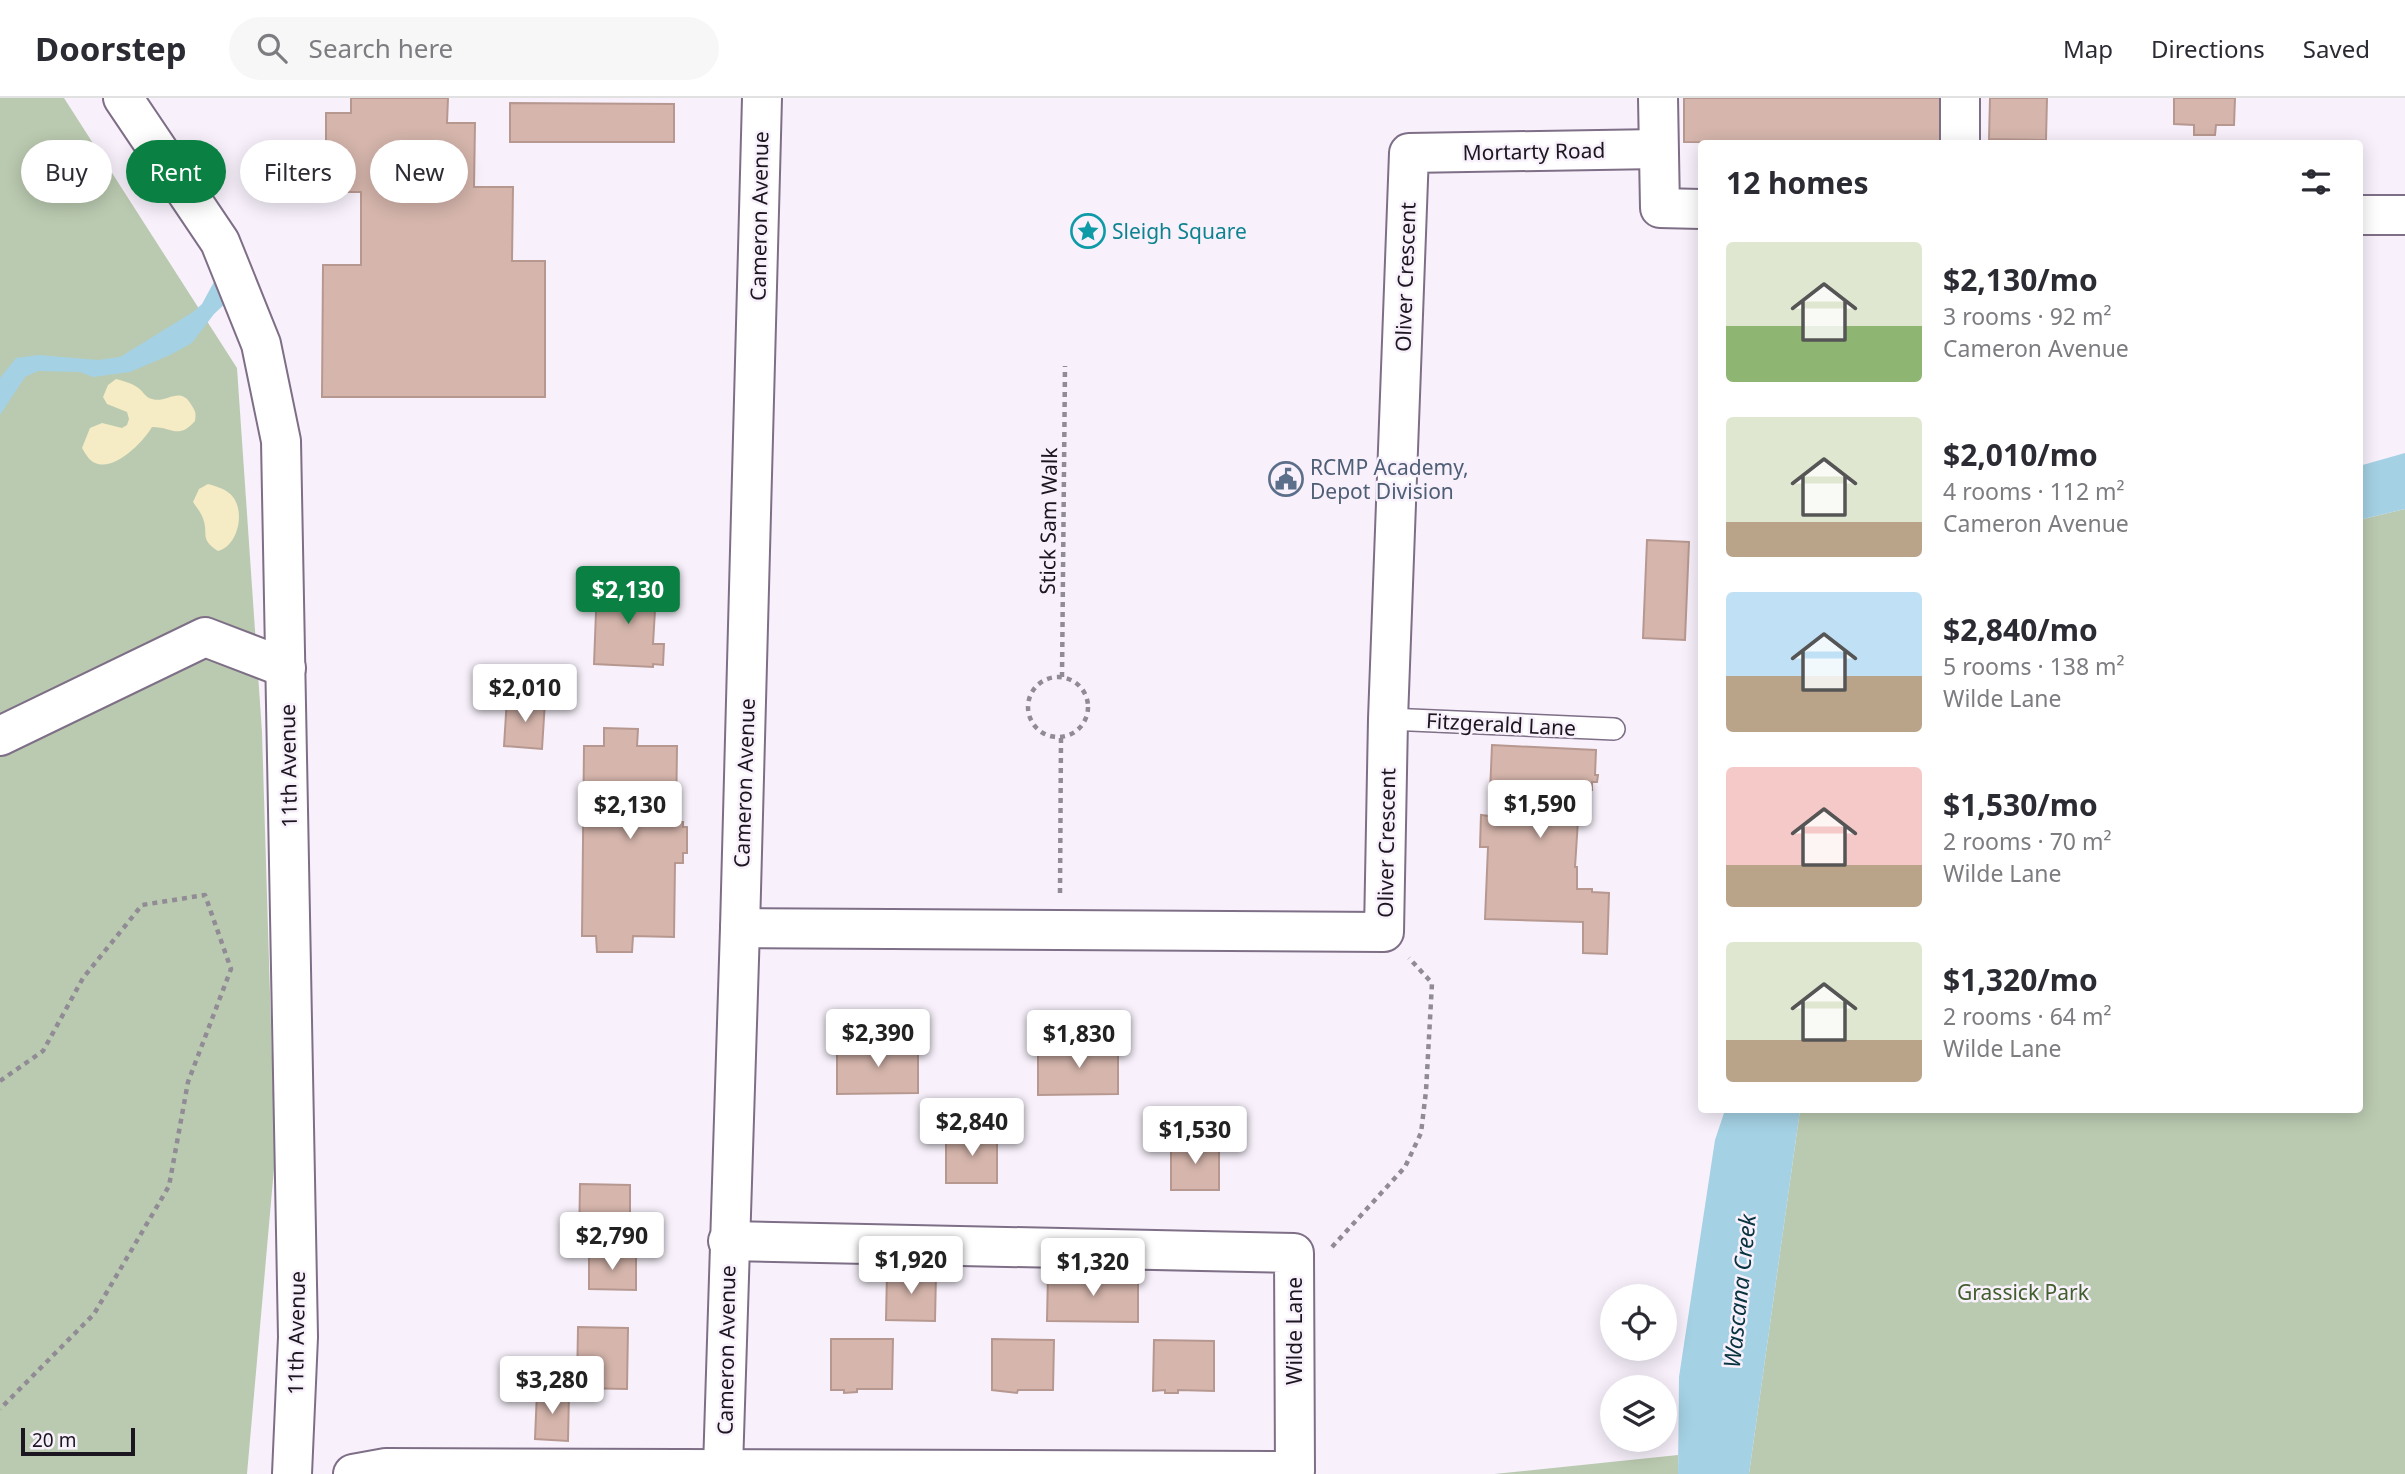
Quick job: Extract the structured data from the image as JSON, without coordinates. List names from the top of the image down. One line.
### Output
{"streets":{"street":["Mortarty Road","Cameron Avenue","Oliver Crescent","11th Avenue","Wilde Lane"],"lane":["Fitzgerald Lane"],"path":["Stick Sam Walk"]},"crossings":[["Mortarty Road","Oliver Crescent"],["Cameron Avenue","Oliver Crescent"],["Cameron Avenue","Wilde Lane"],["Oliver Crescent","Fitzgerald Lane"]],"water":["Wascana Creek"],"parks":["Grassick Park"],"places":{"place":["Sleigh Square"],"public building":["RCMP Academy, Depot Division"]},"scale_bar":"20 m","page":{"header":"Doorstep","search":"Search here","nav":["Map","Directions","Saved"],"chip":["Buy","Rent","Filters","New"],"heading":"12 homes","list":[{"name":"$2,130/mo","note":"3 rooms · 92 m² · Cameron Avenue"},{"name":"$2,010/mo","note":"4 rooms · 112 m² · Cameron Avenue"},{"name":"$2,840/mo","note":"5 rooms · 138 m² · Wilde Lane"},{"name":"$1,530/mo","note":"2 rooms · 70 m² · Wilde Lane"},{"name":"$1,320/mo","note":"2 rooms · 64 m² · Wilde Lane"}],"price":["$2,130","$2,010","$1,590","$2,130","$2,390","$1,830","$2,840","$1,530","$2,790","$1,920","$1,320","$3,280"],"scale":"20 m"}}
